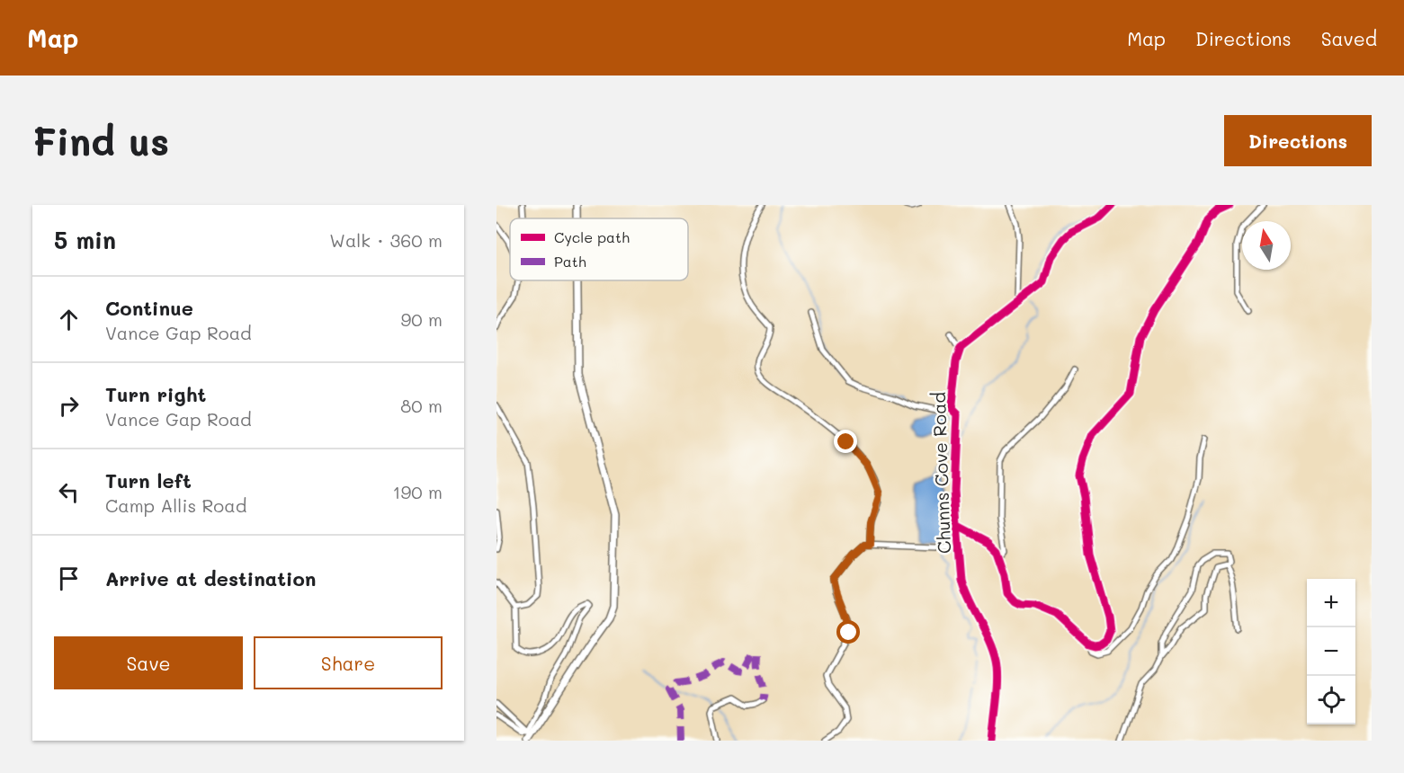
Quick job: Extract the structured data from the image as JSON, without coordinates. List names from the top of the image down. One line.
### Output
{"streets":{"street":["Chunns Cove Road"]},"legend":["Cycle path","Path"],"north":"top","page":{"header":"Map","nav":["Map","Directions","Saved"],"buttons":["Directions",["Save","Share"]],"title":"Find us","heading":["5 min","Walk · 360 m"],"list":[["Continue","Vance Gap Road","90 m"],["Turn right","Vance Gap Road","80 m"],["Turn left","Camp Allis Road","190 m"],"Arrive at destination"],"map_buttons":["+","−"]}}
